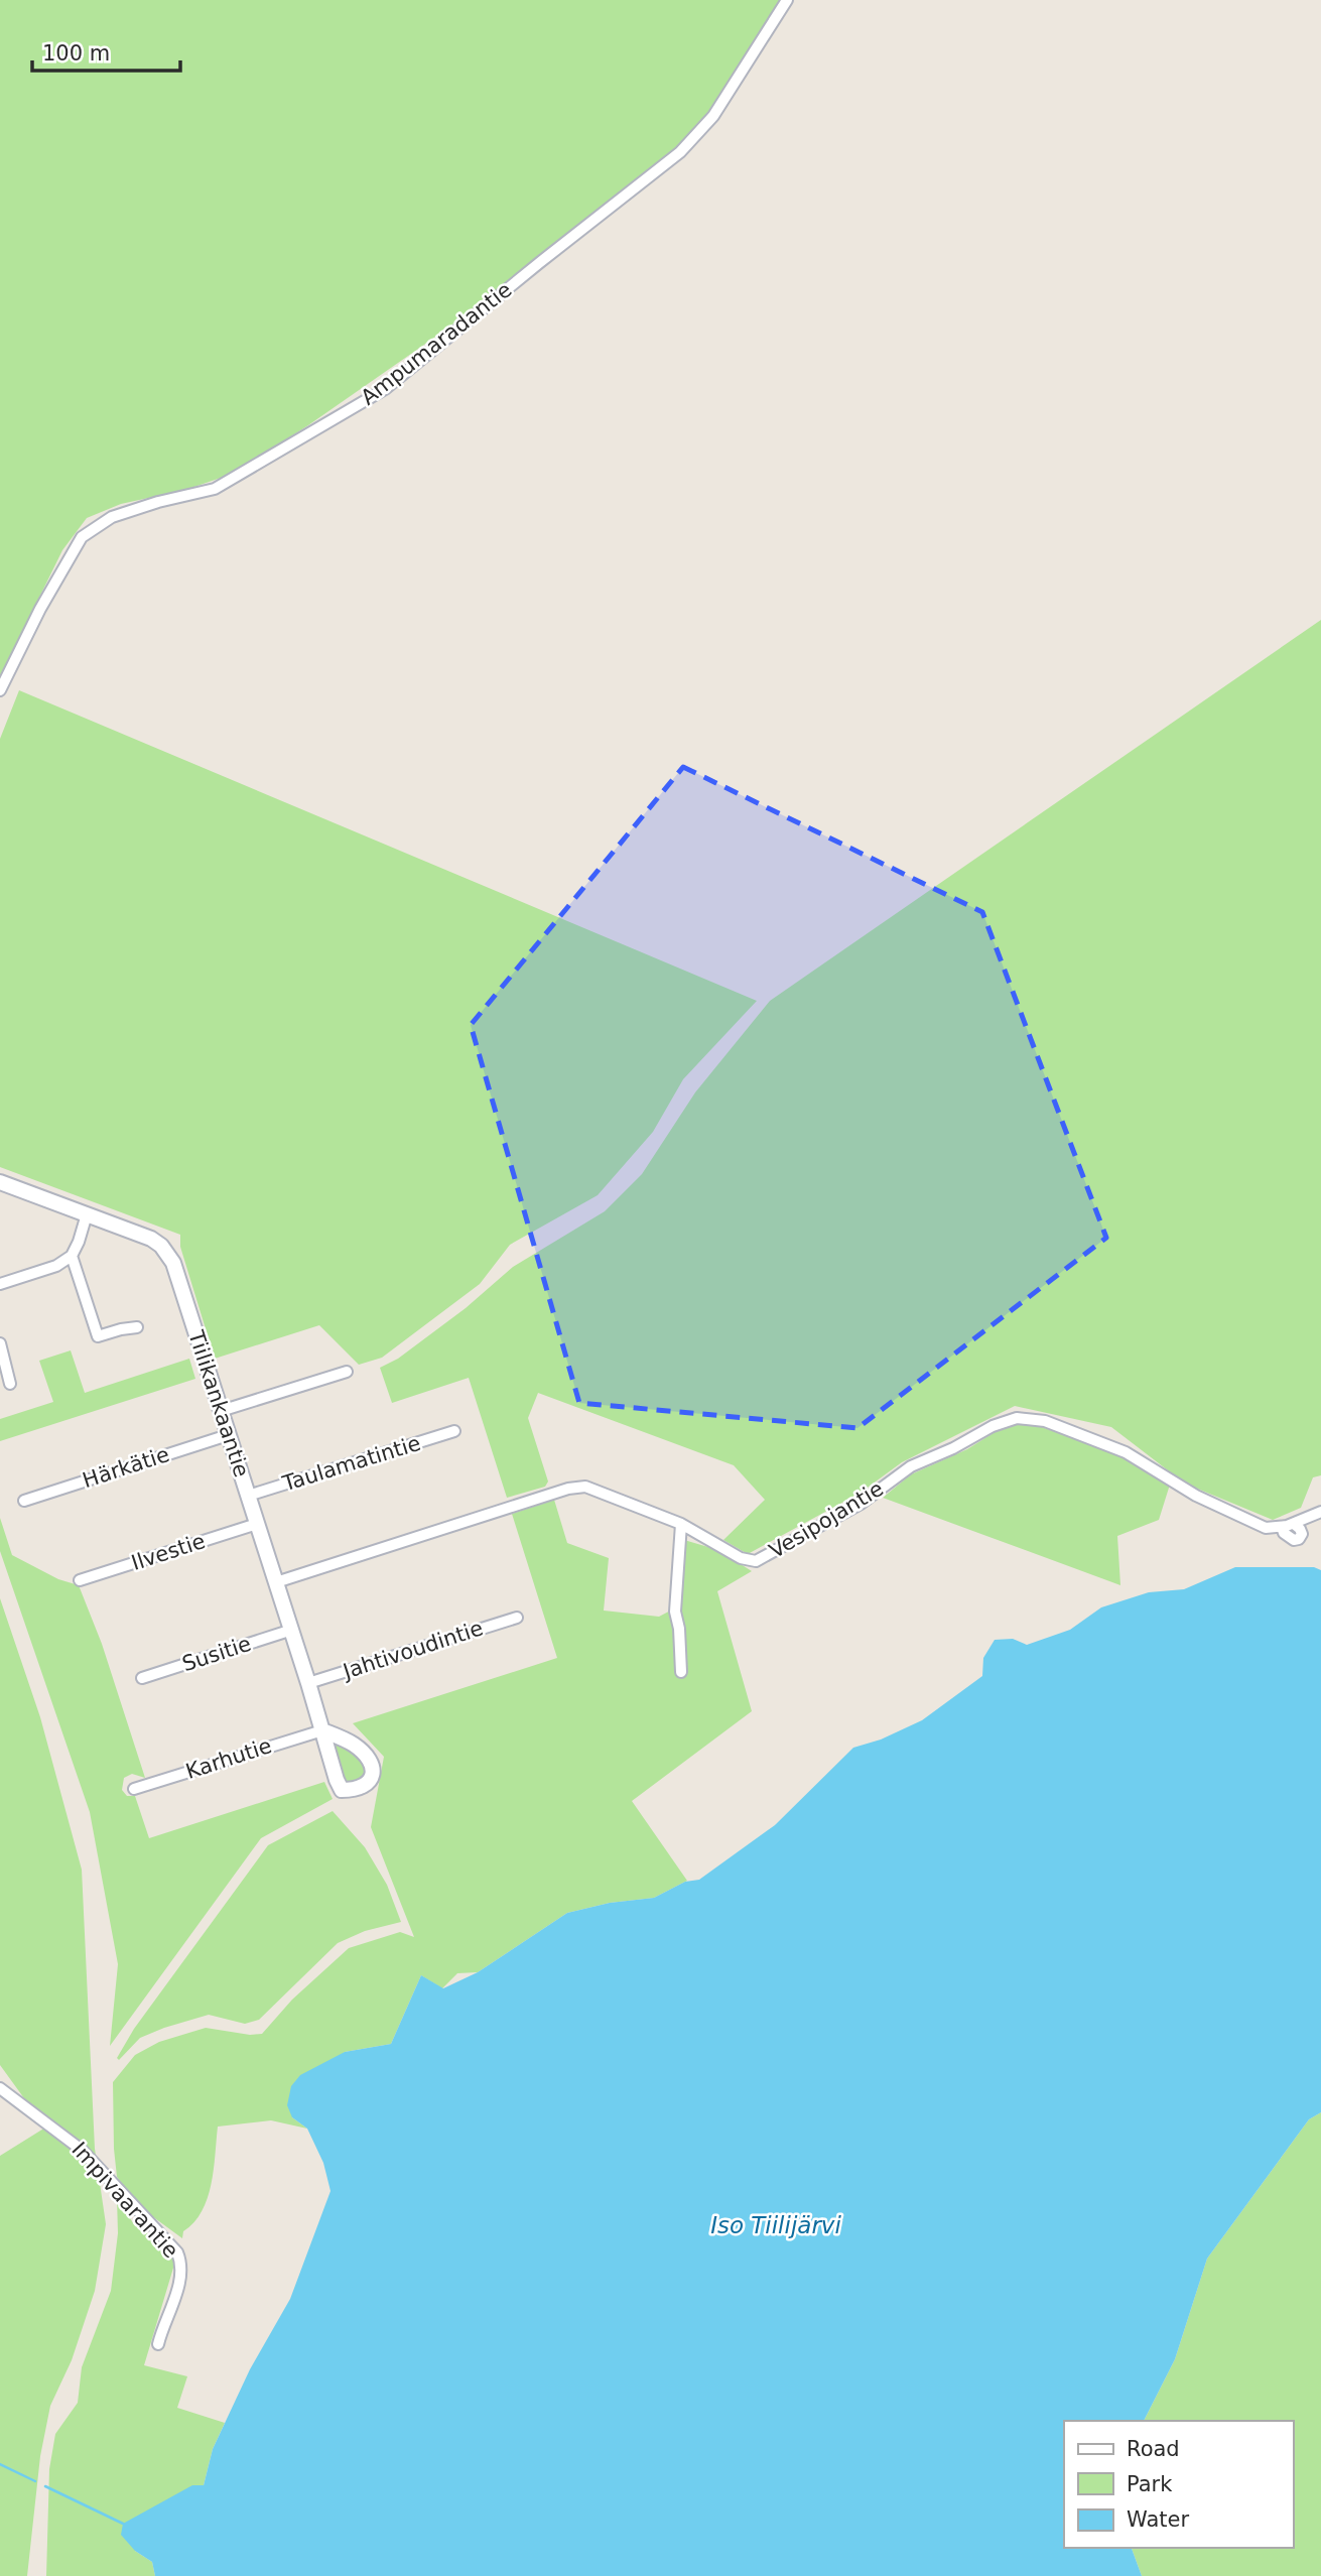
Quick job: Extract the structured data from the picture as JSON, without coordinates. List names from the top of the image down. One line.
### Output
{"streets":{"street":["Ampumaradantie","Tiilikankaantie","Taulamatintie","Härkätie","Vesipojantie","Ilvestie","Jahtivoudintie","Susitie","Karhutie","Impivaarantie"]},"crossings":[["Tiilikankaantie","Taulamatintie"],["Tiilikankaantie","Härkätie"],["Tiilikankaantie","Vesipojantie"],["Tiilikankaantie","Ilvestie"],["Tiilikankaantie","Jahtivoudintie"],["Tiilikankaantie","Susitie"],["Tiilikankaantie","Karhutie"]],"water":["Iso Tiilijärvi"],"legend":["Road","Park","Water"],"scale_bar":"100 m"}
